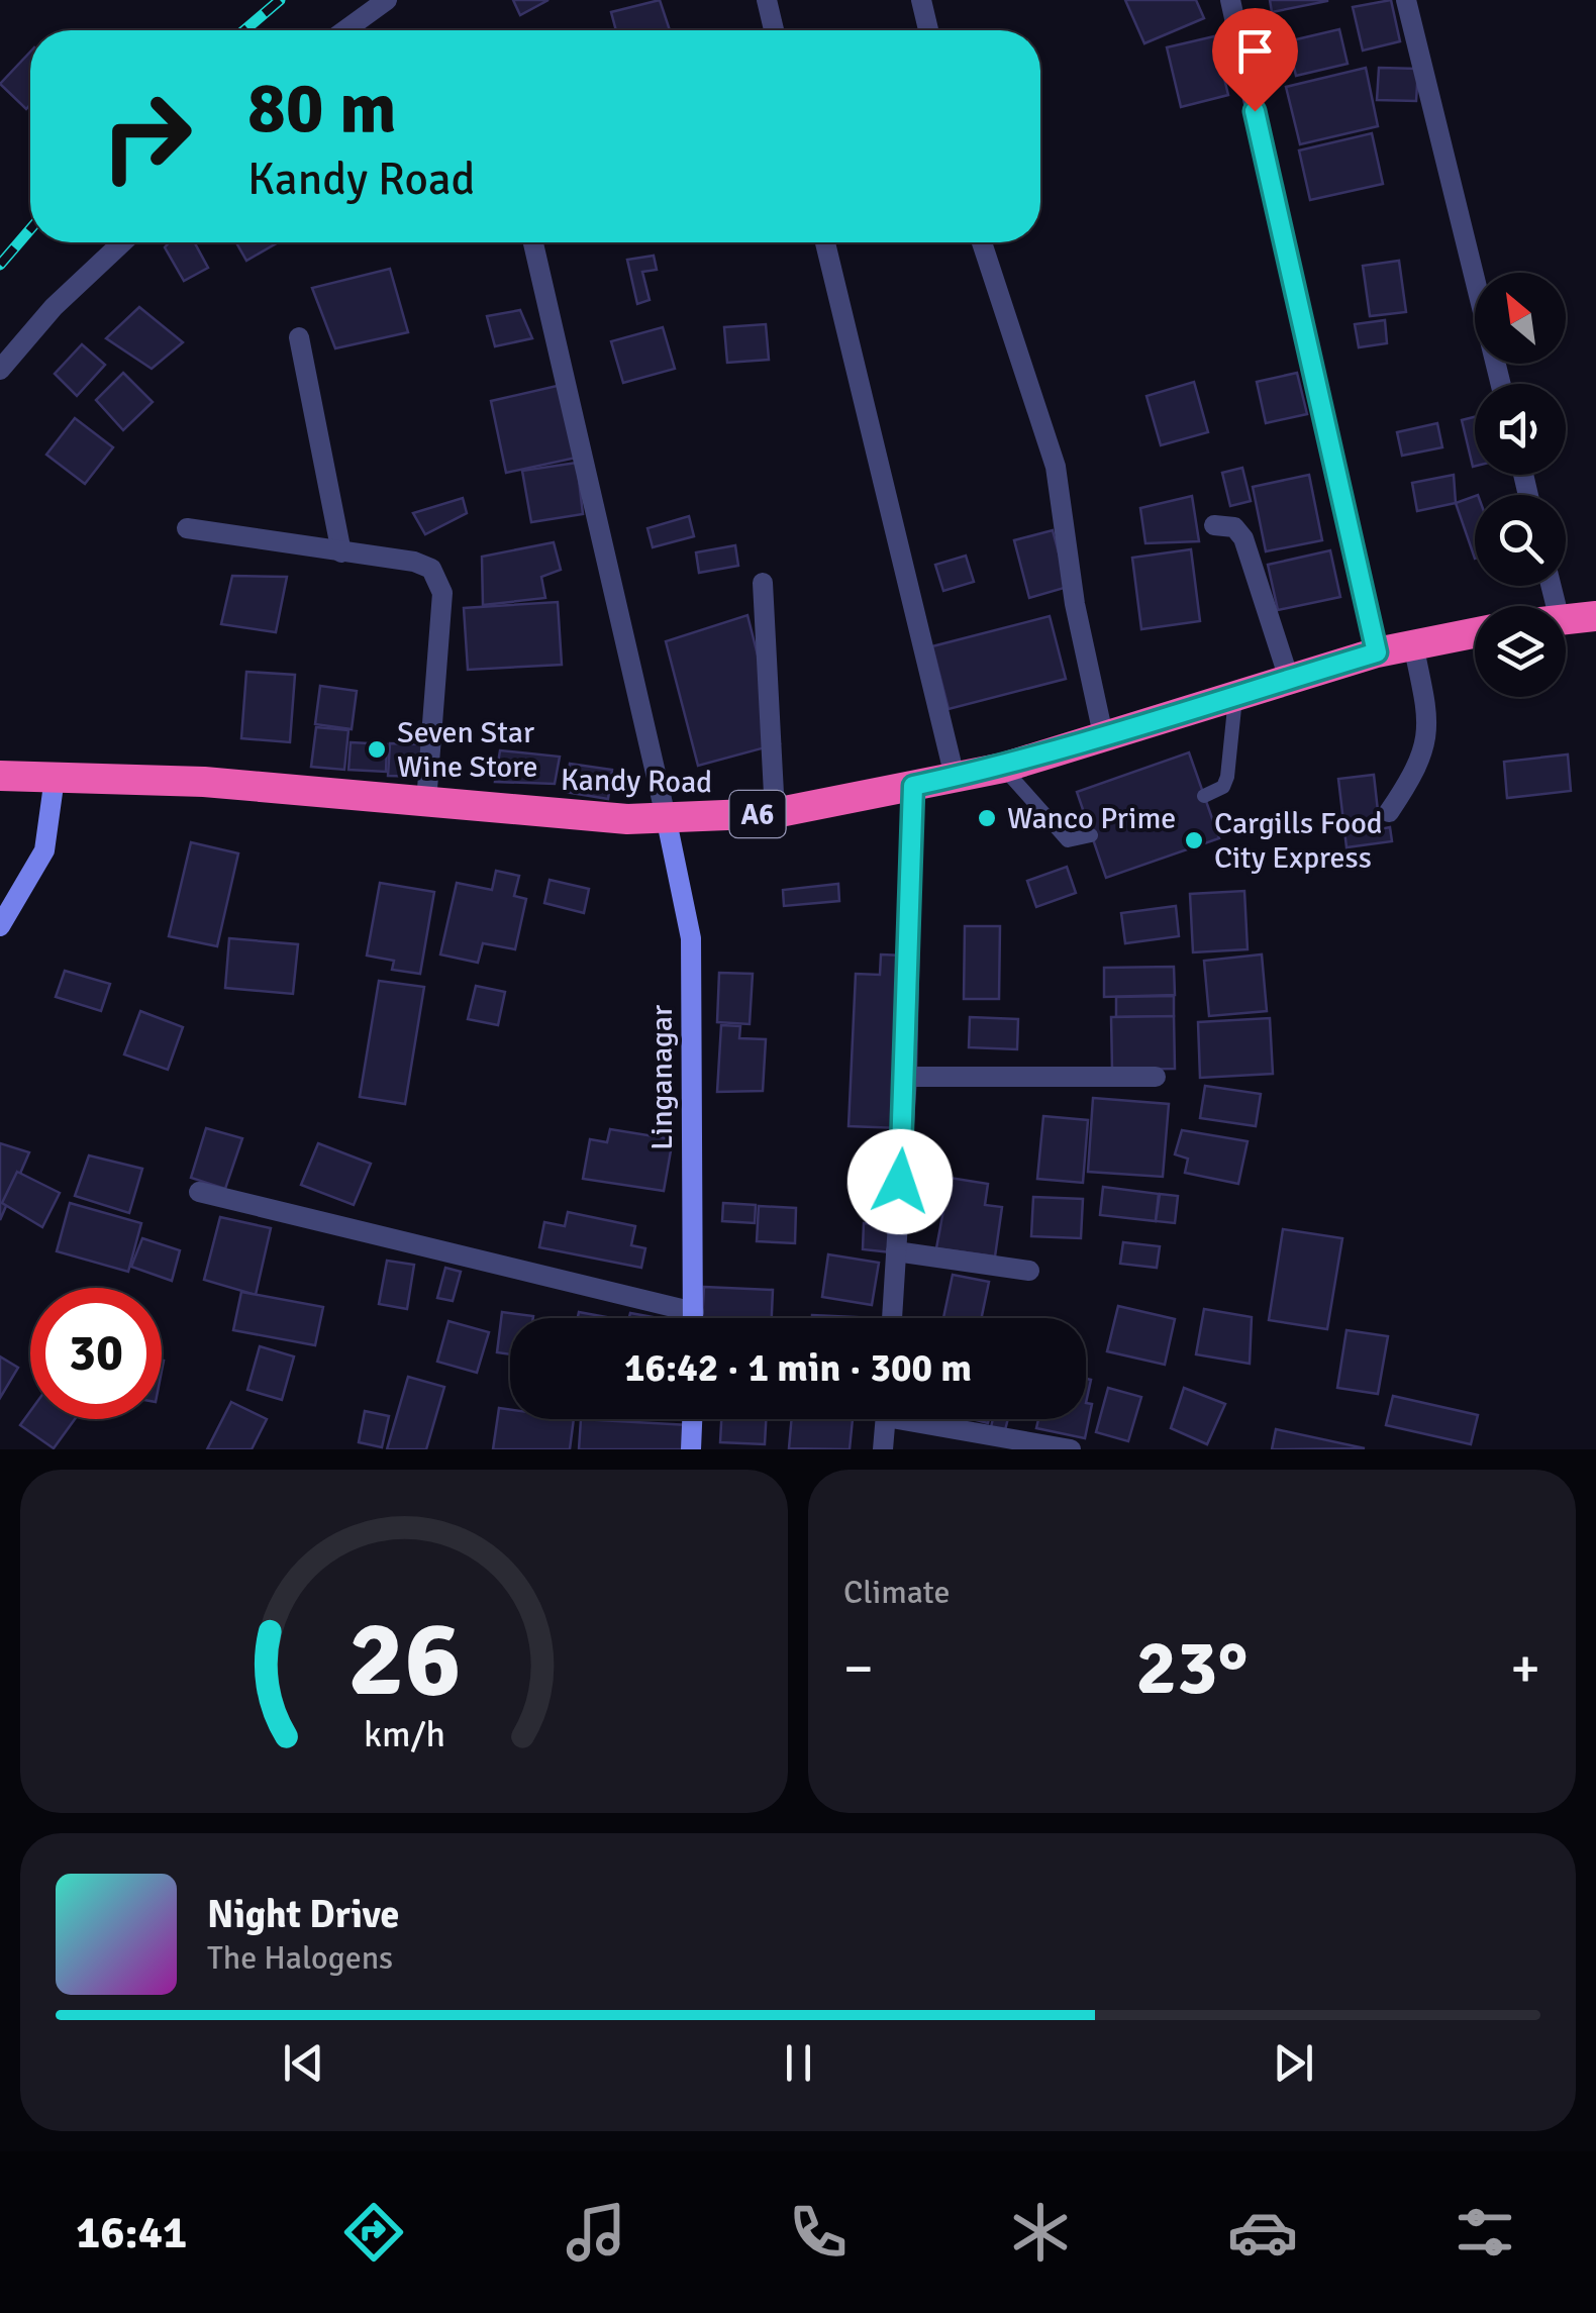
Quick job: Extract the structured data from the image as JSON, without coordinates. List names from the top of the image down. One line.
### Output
{"streets":{"highway":["Kandy Road","A6"],"street":["Linganagar"]},"crossings":[["Kandy Road","Linganagar"]],"places":["Seven Star Wine Store","Wanco Prime","Cargills Food City Express"],"north":"top left","page":{"turn":["80 m","Kandy Road"],"limit":"30","trip":"16:42 · 1 min · 300 m","tile":"Climate","heat":["−","23°","+"],"song":["Night Drive","The Halogens"],"tabs":"16:41","gauge":["26","km/h"]}}
